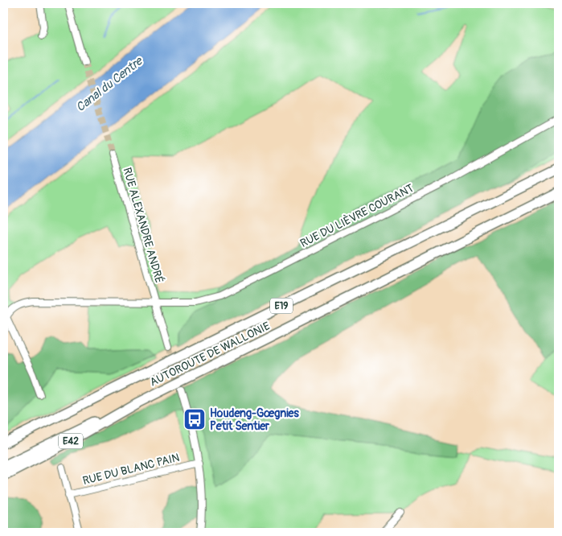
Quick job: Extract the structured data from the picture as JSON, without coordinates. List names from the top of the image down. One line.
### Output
{"streets":{"highway":["E19","AUTOROUTE DE WALLONIE","E42"],"street":["RUE DU LIÈVRE COURANT","RUE ALEXANDRE ANDRÉ","RUE DU BLANC PAIN"]},"crossings":[["RUE DU LIÈVRE COURANT","RUE ALEXANDRE ANDRÉ"],["E19","AUTOROUTE DE WALLONIE"]],"water":["Canal du Centre"],"places":{"bus stop":["Houdeng-Gœgnies Petit Sentier"]}}
